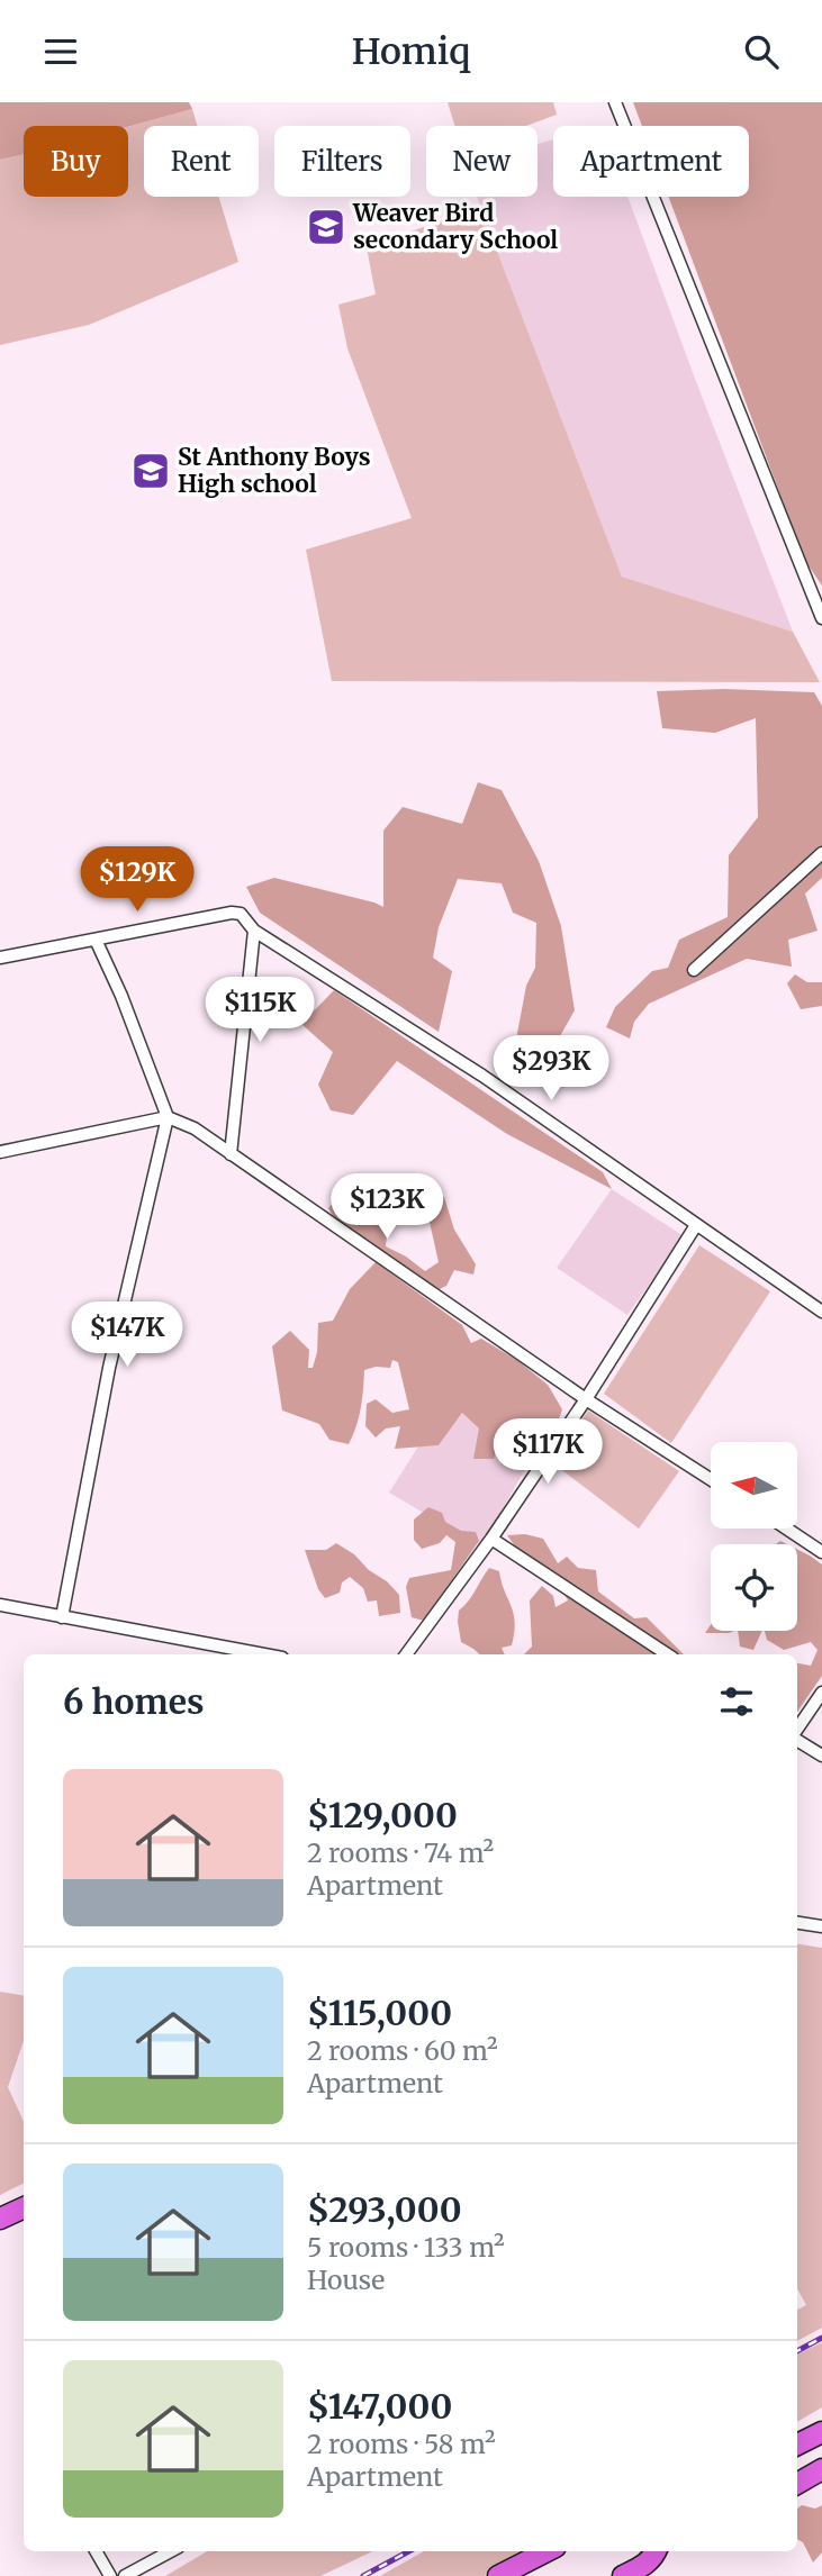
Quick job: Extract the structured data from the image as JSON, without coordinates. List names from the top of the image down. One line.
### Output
{"places":{"school or university":["Weaver Bird secondary School","St Anthony Boys High school"]},"north":"left","page":{"header":"Homiq","chip":["Buy","Rent","Filters","New","Apartment"],"price":["$129K","$115K","$293K","$123K","$147K","$117K"],"heading":"6 homes","list":[{"name":"$129,000","note":"2 rooms · 74 m² · Apartment"},{"name":"$115,000","note":"2 rooms · 60 m² · Apartment"},{"name":"$293,000","note":"5 rooms · 133 m² · House"},{"name":"$147,000","note":"2 rooms · 58 m² · Apartment"}]}}
